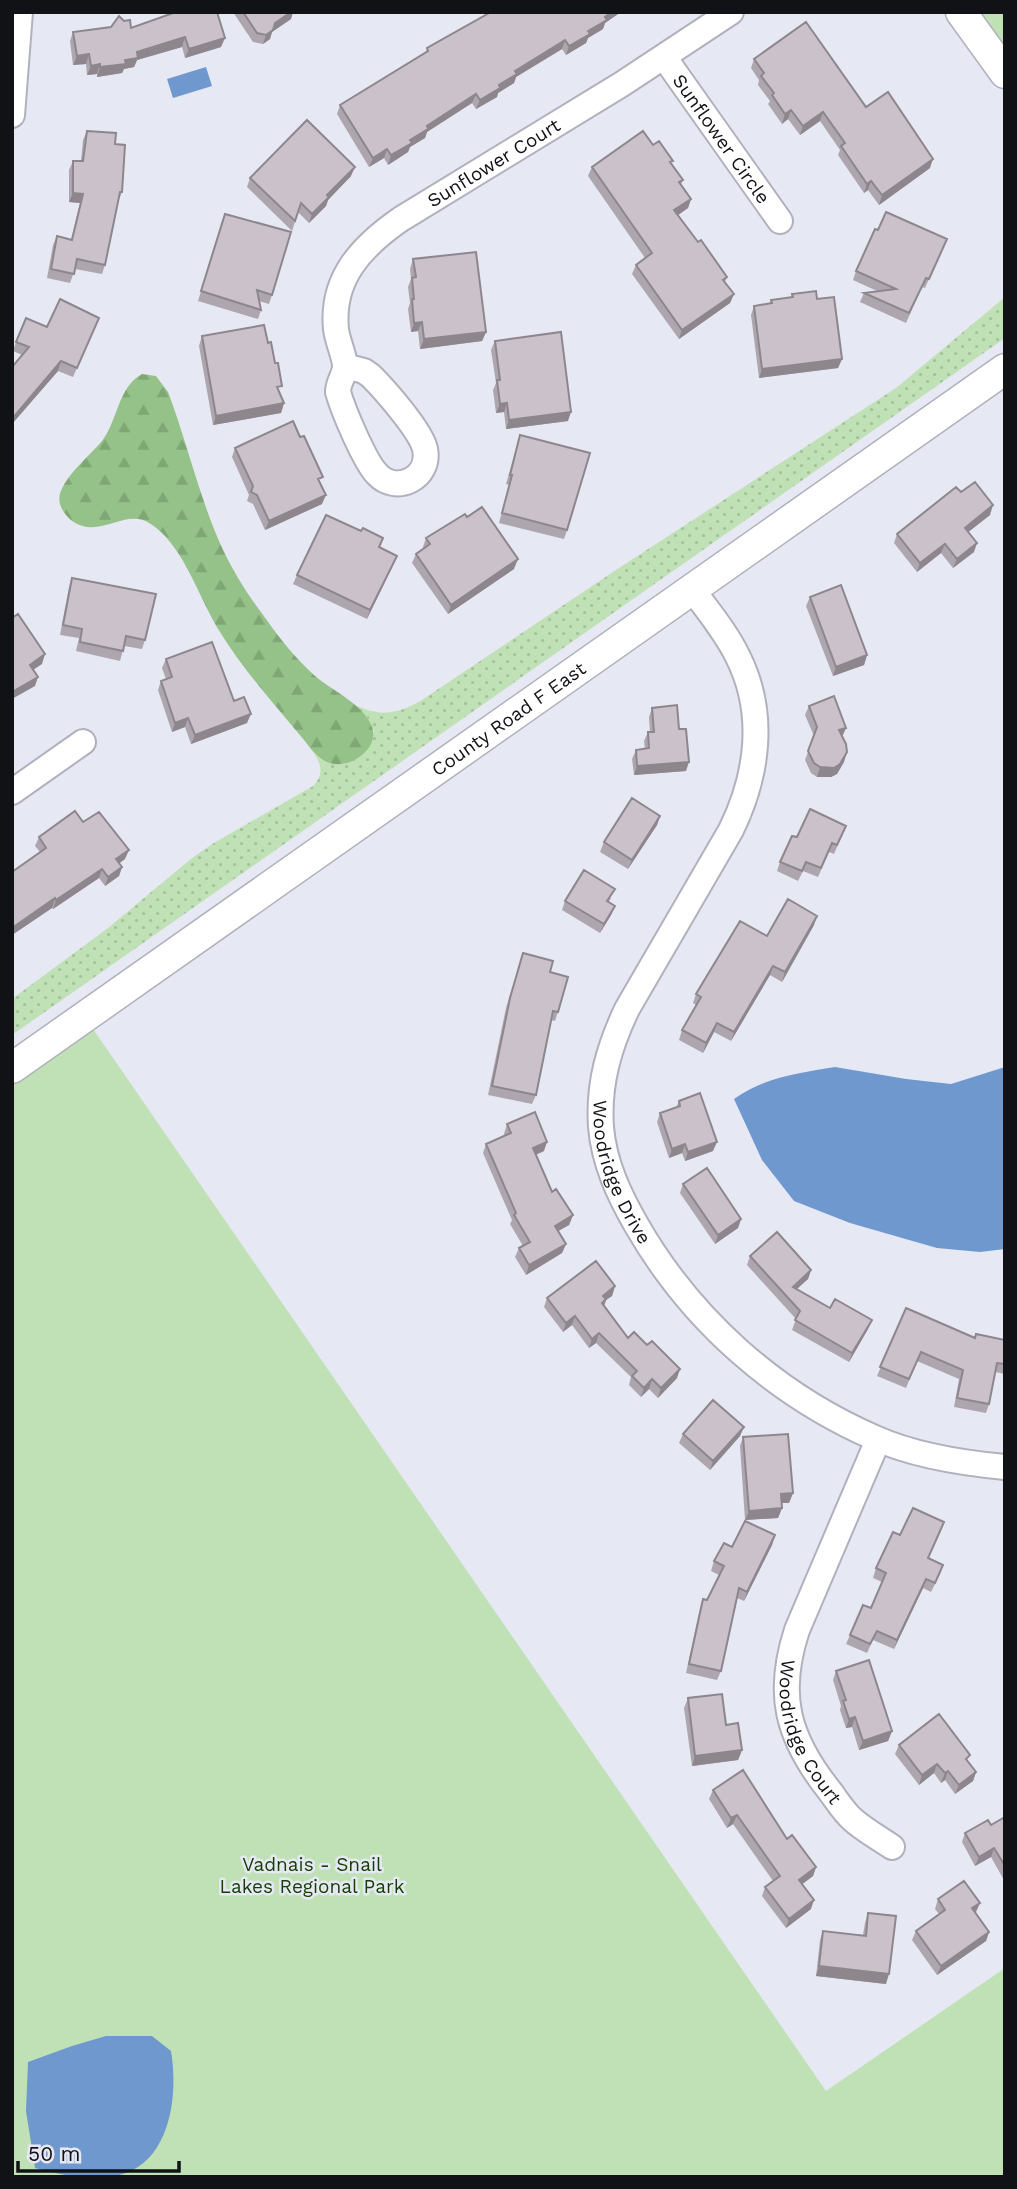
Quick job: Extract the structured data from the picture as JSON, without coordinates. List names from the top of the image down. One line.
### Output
{"streets":{"street":["Sunflower Circle","Sunflower Court","County Road F East","Woodridge Drive","Woodridge Court"]},"crossings":[["Sunflower Circle","Sunflower Court"],["County Road F East","Woodridge Drive"],["Woodridge Drive","Woodridge Court"]],"parks":["Vadnais - Snail Lakes Regional Park"],"scale_bar":"50 m"}
